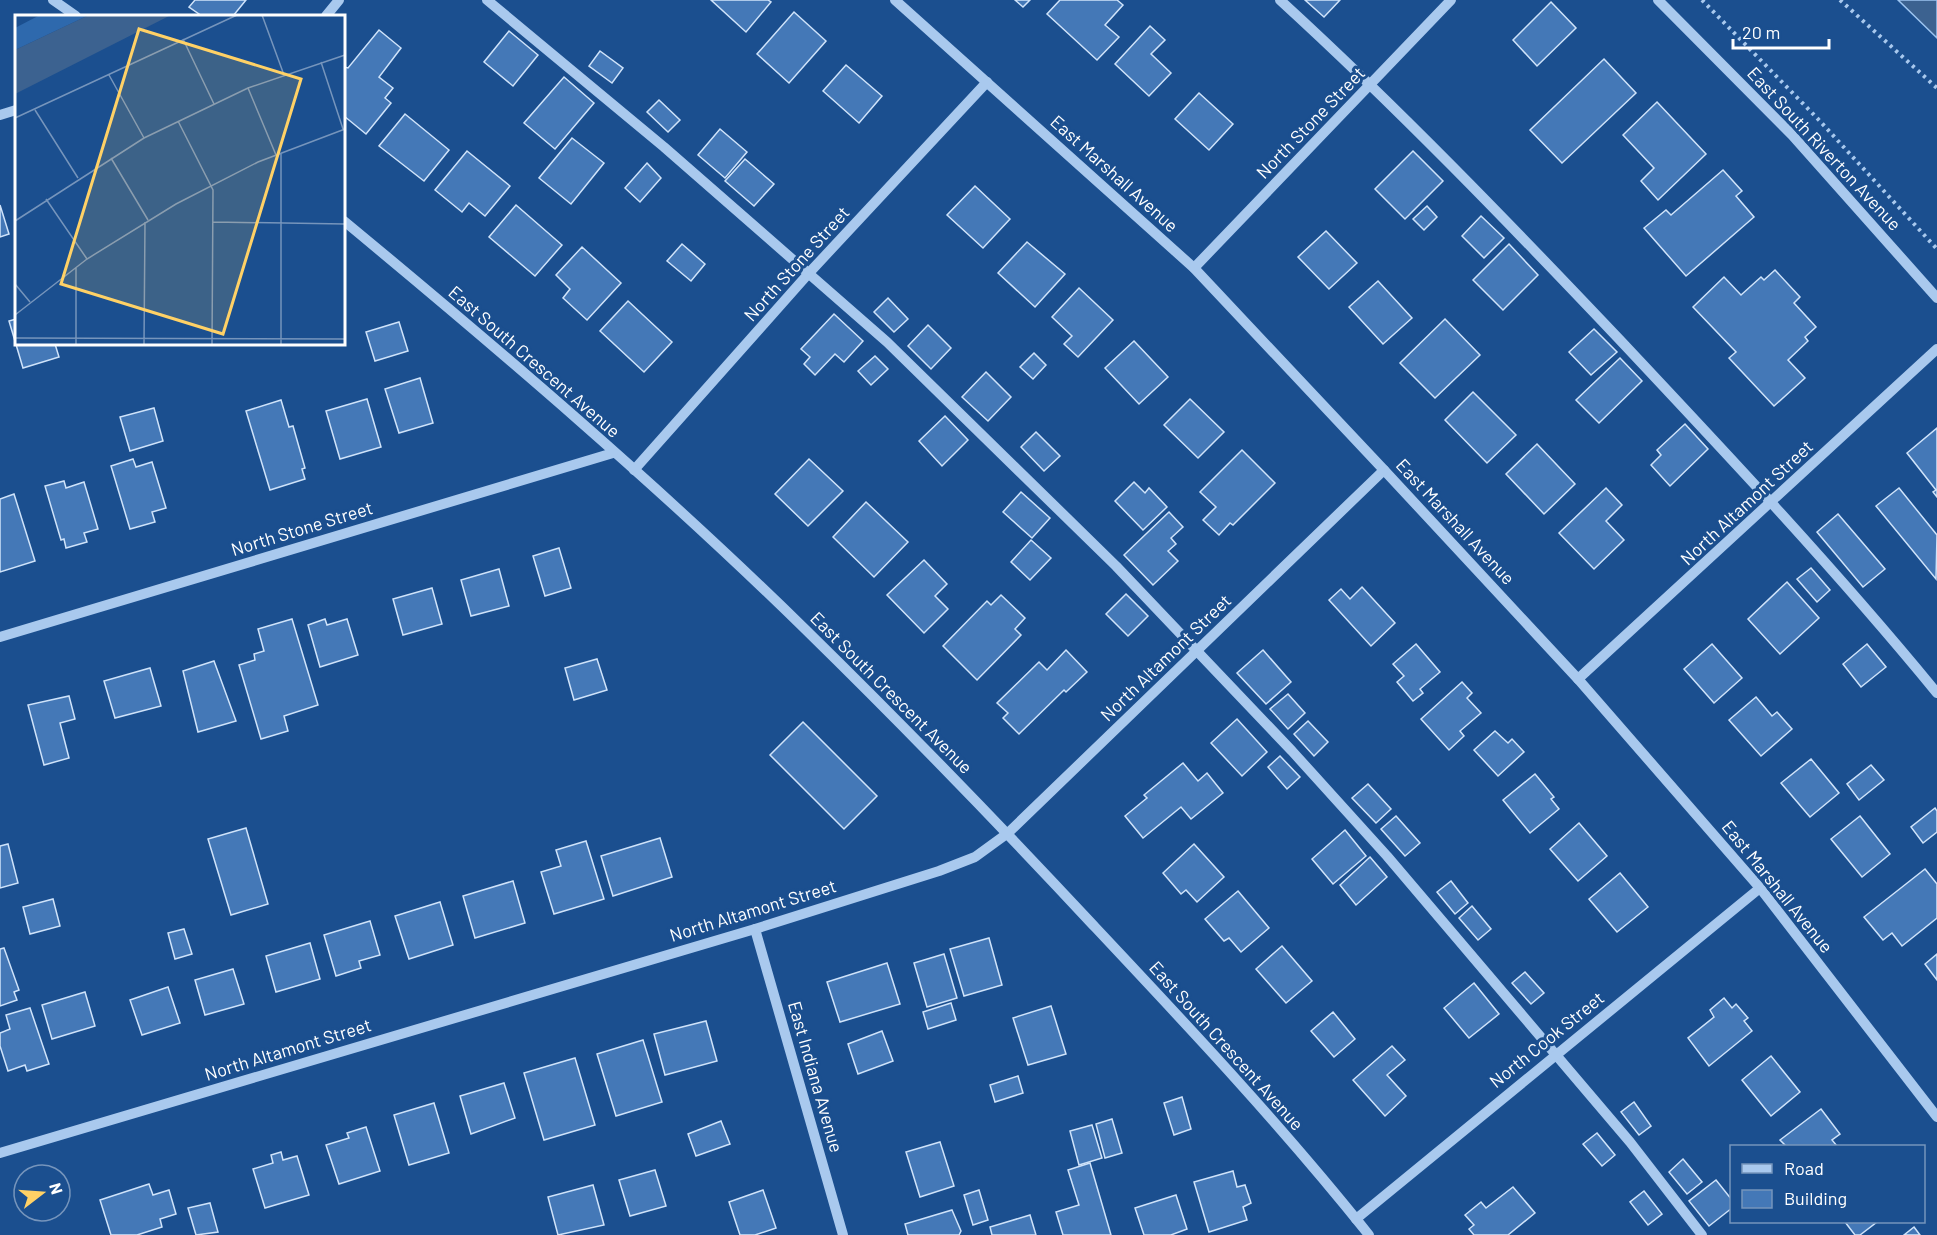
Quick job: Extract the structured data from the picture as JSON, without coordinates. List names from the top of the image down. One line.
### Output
{"streets":{"street":["North Stone Street","East South Riverton Avenue","East Marshall Avenue","East South Crescent Avenue","North Altamont Street","North Cook Street","East Indiana Avenue"]},"crossings":[["North Stone Street","East Marshall Avenue"],["North Stone Street","East South Crescent Avenue"],["East Marshall Avenue","North Altamont Street"],["East Marshall Avenue","North Cook Street"],["East South Crescent Avenue","North Altamont Street"],["East South Crescent Avenue","North Cook Street"],["North Altamont Street","East Indiana Avenue"]],"legend":["Road","Building"],"scale_bar":"20 m","north":"right"}
